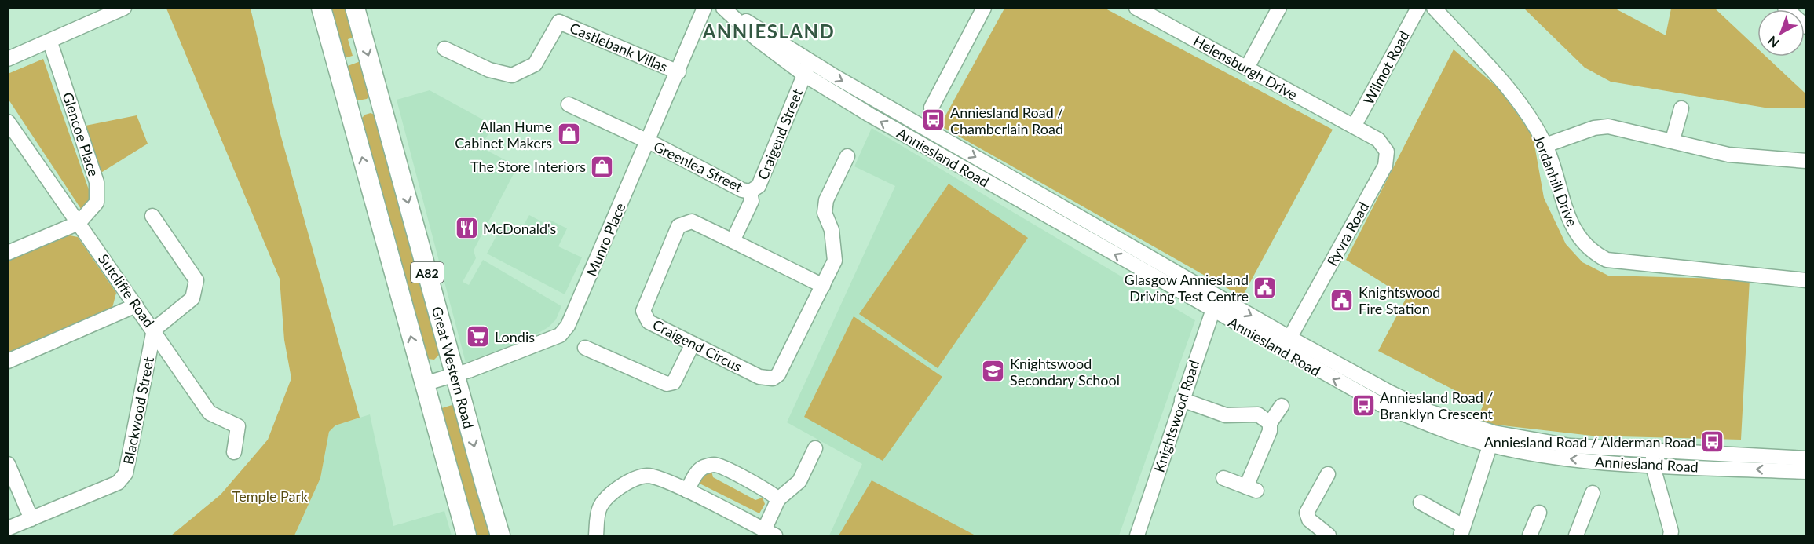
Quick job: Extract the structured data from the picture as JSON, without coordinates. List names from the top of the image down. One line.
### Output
{"streets":{"main road":["A82","Great Western Road"],"street":["Castlebank Villas","Helensburgh Drive","Wilmot Road","Glencoe Place","Craigend Street","Anniesland Road","Greenlea Street","Jordanhill Drive","Ryvra Road","Munro Place","Sutcliffe Road","Craigend Circus","Blackwood Street","Knightswood Road"]},"crossings":[["Castlebank Villas","Munro Place"],["Helensburgh Drive","Wilmot Road"],["Helensburgh Drive","Ryvra Road"],["Wilmot Road","Ryvra Road"],["Glencoe Place","Sutcliffe Road"],["Craigend Street","Anniesland Road"],["Craigend Street","Greenlea Street"],["Craigend Street","Craigend Circus"],["Anniesland Road","Ryvra Road"],["Anniesland Road","Knightswood Road"],["Greenlea Street","Munro Place"],["Munro Place","A82"],["Munro Place","Great Western Road"],["Sutcliffe Road","Blackwood Street"]],"districts":["ANNIESLAND"],"parks":["Temple Park"],"places":{"bus stop":["Anniesland Road / Chamberlain Road","Anniesland Road / Branklyn Crescent","Anniesland Road / Alderman Road"],"shop":["Allan Hume Cabinet Makers","The Store Interiors"],"restaurant":["McDonald's"],"public building":["Glasgow Anniesland Driving Test Centre","Knightswood Fire Station"],"supermarket":["Londis"],"school or university":["Knightswood Secondary School"]},"north":"bottom left"}
